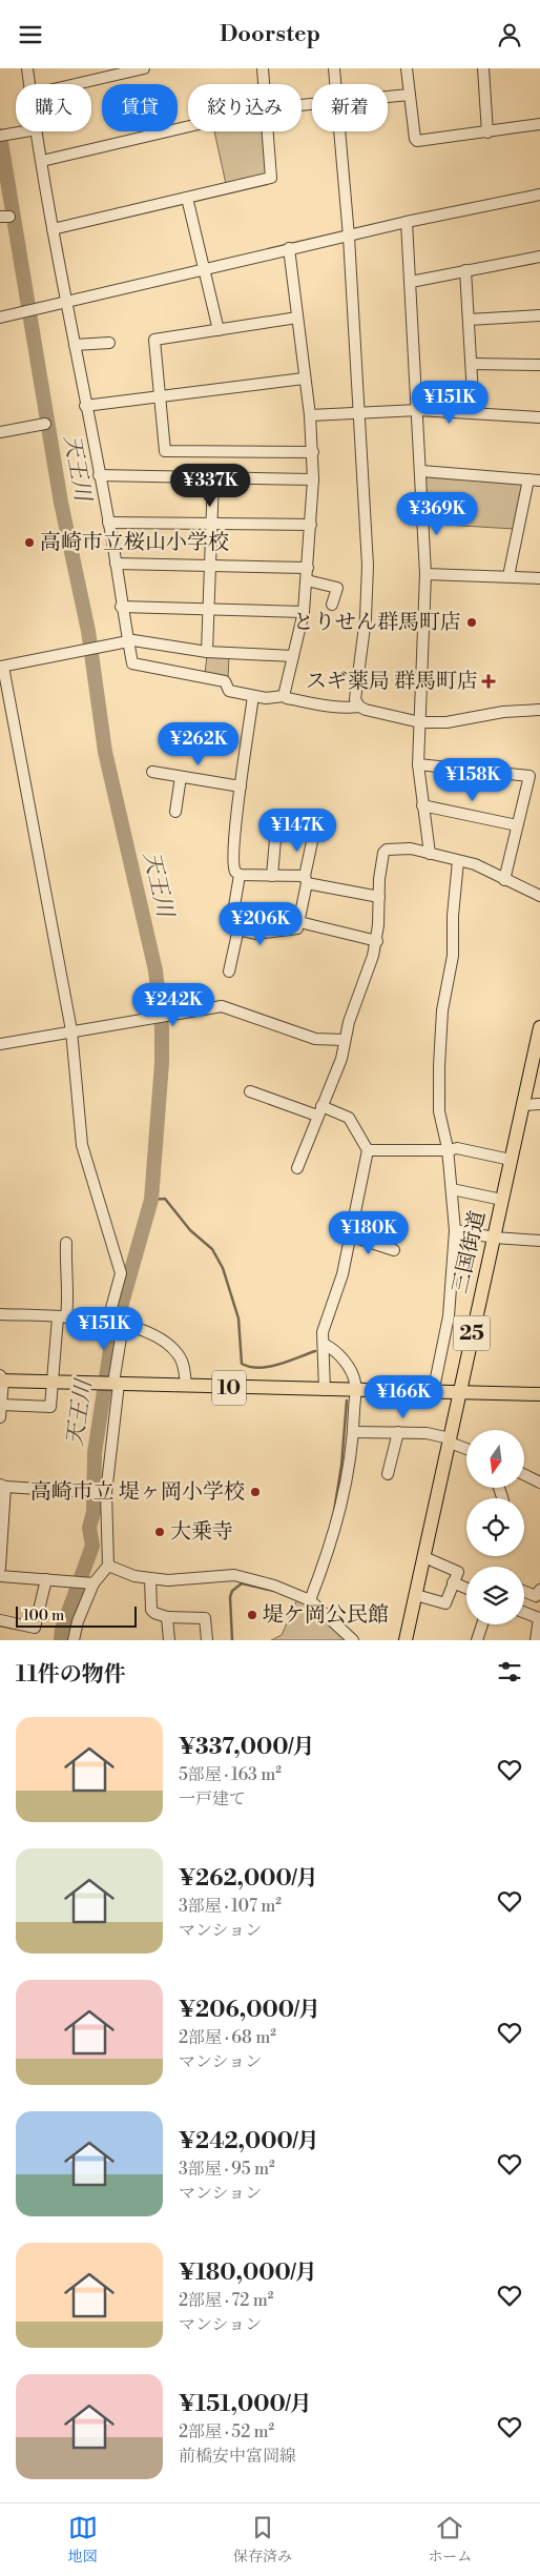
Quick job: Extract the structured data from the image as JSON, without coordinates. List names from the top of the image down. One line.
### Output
{"streets":{"main road":["三国街道","25","10"]},"crossings":[["三国街道","10"]],"water":["天王川"],"places":{"other":["高崎市立桜山小学校","とりせん群馬町店","高崎市立 堤ヶ岡小学校","大乗寺","堤ケ岡公民館"],"health":["スギ薬局 群馬町店"]},"scale_bar":"100 m","north":"bottom","page":{"header":"Doorstep","chip":["購入","賃貸","絞り込み","新着"],"price":["¥151K","¥337K","¥369K","¥262K","¥158K","¥147K","¥206K","¥242K","¥180K","¥151K","¥166K"],"scale":"100 m","heading":"11件の物件","list":[{"name":"¥337,000/月","note":"5部屋 · 163 m² · 一戸建て"},{"name":"¥262,000/月","note":"3部屋 · 107 m² · マンション"},{"name":"¥206,000/月","note":"2部屋 · 68 m² · マンション"},{"name":"¥242,000/月","note":"3部屋 · 95 m² · マンション"},{"name":"¥180,000/月","note":"2部屋 · 72 m² · マンション"},{"name":"¥151,000/月","note":"2部屋 · 52 m² · 前橋安中富岡線"}],"tabs":["地図","保存済み","ホーム"]}}
